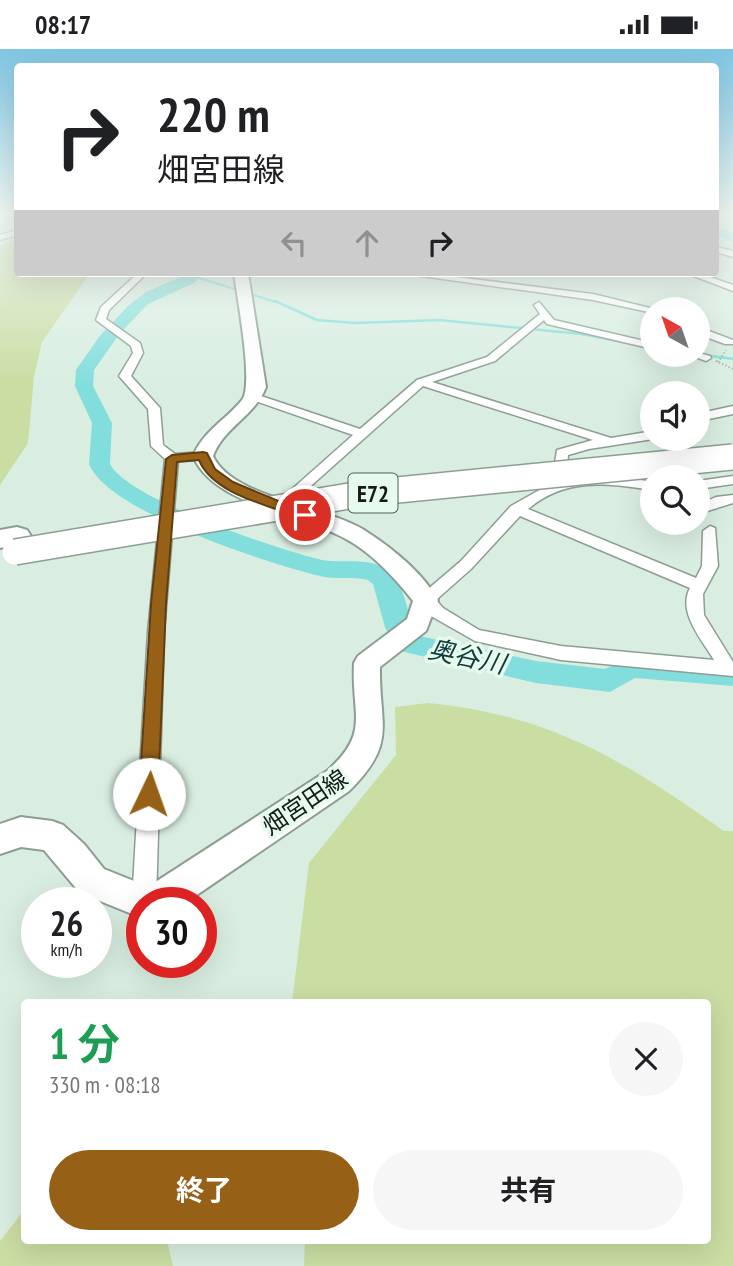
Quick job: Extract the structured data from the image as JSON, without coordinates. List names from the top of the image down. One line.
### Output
{"streets":{"highway":["E72"],"main road":["畑宮田線"]},"water":["奥谷川"],"north":"top left","page":{"status":"08:17","turn":["220 m","畑宮田線"],"speed":"26 km/h","limit":"30","heading":["1 分","330 m · 08:18"],"buttons":["終了","共有"]}}
